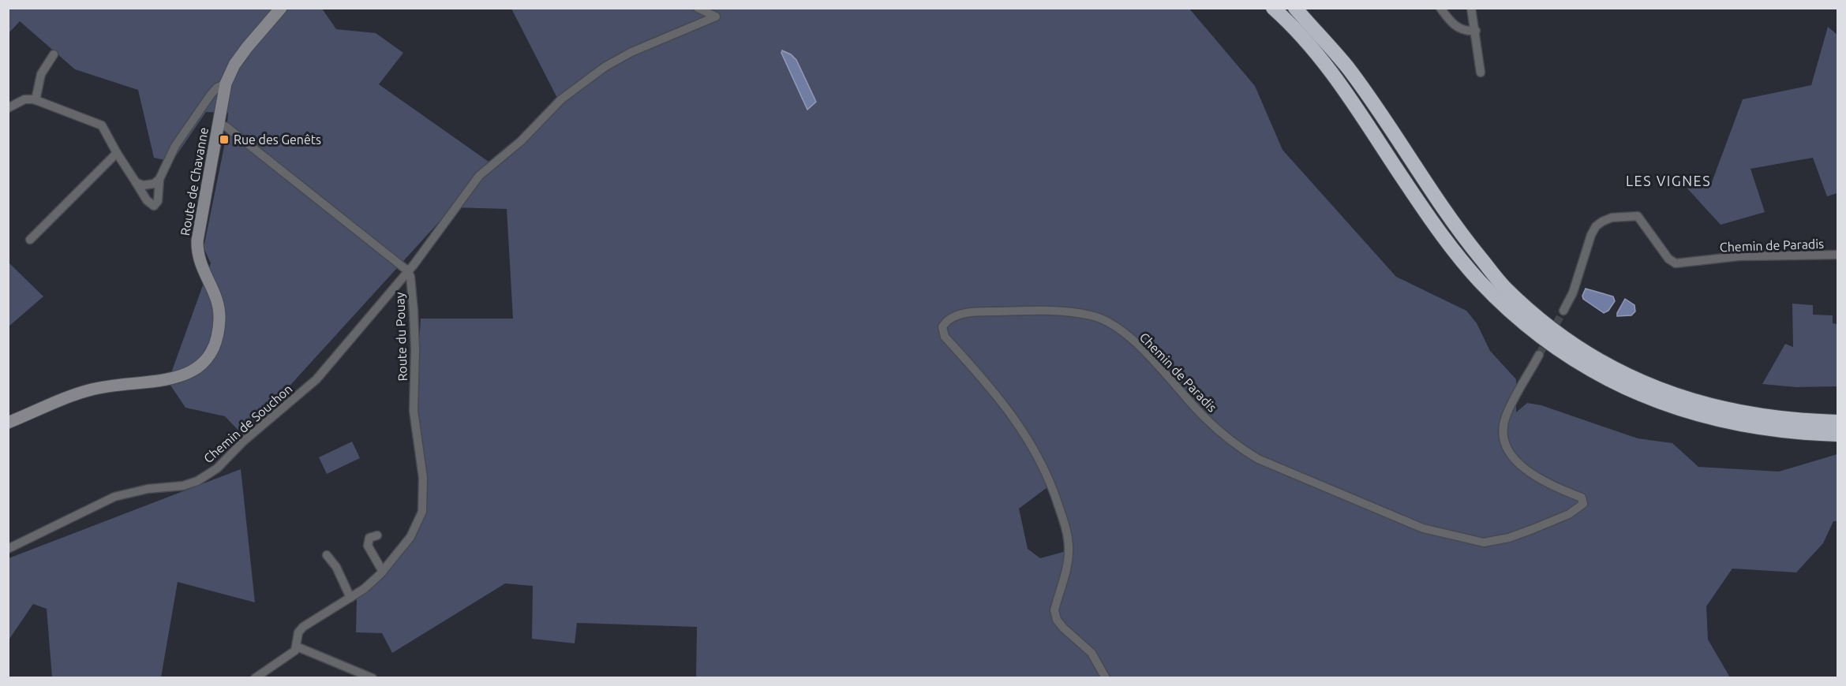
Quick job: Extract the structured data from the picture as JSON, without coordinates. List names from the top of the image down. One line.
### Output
{"streets":{"main road":["Route de Chavanne"],"street":["Chemin de Paradis","Route du Pouay","Chemin de Souchon"]},"crossings":[["Route du Pouay","Chemin de Souchon"]],"districts":["LES VIGNES"],"places":{"transit":["Rue des Genêts"]}}
